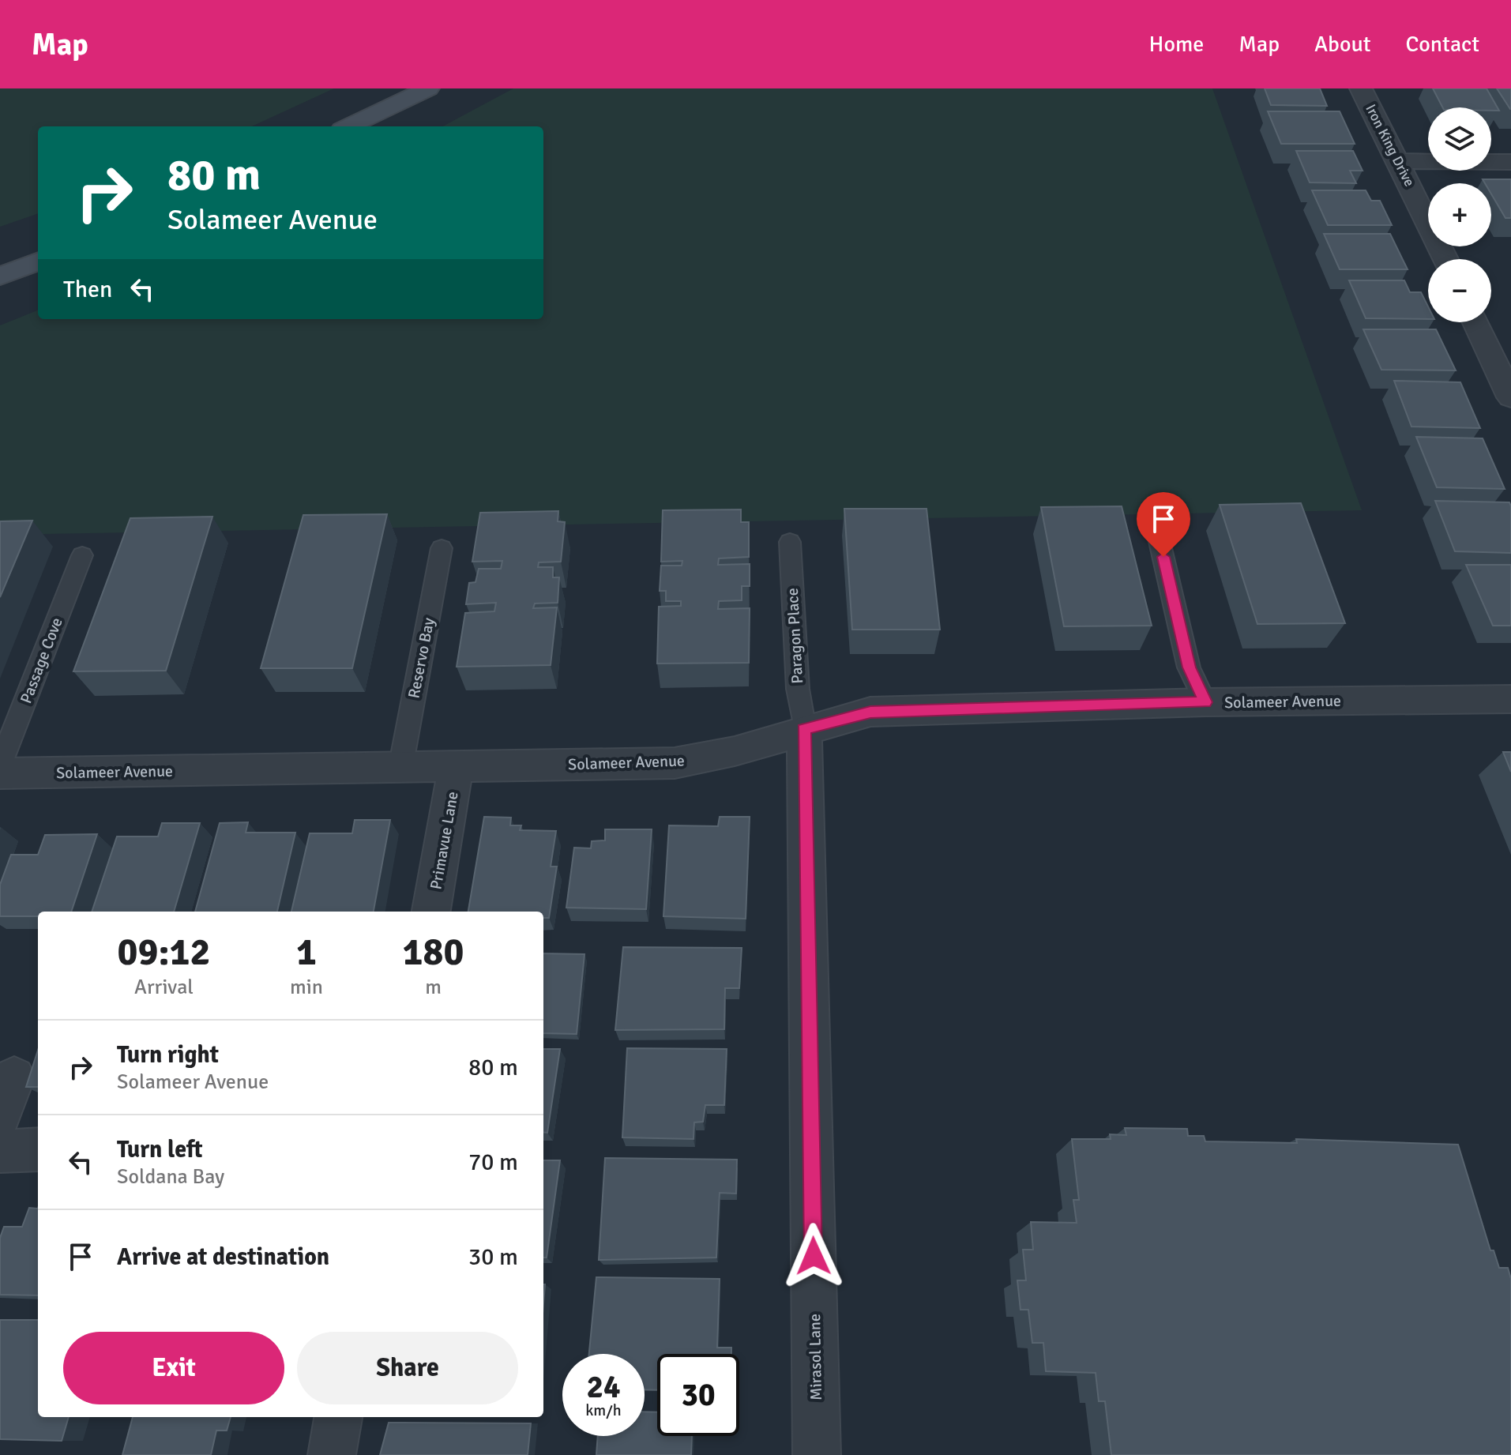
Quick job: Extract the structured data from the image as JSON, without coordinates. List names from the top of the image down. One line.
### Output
{"streets":{"street":["Iron King Drive","Solameer Avenue","Primavue Lane","Mirasol Lane"],"lane":["Paragon Place","Reservo Bay","Passage Cove"]},"crossings":[["Paragon Place","Solameer Avenue"],["Paragon Place","Mirasol Lane"],["Reservo Bay","Solameer Avenue"],["Solameer Avenue","Primavue Lane"],["Solameer Avenue","Mirasol Lane"]],"page":{"header":"Map","nav":["Home","Map","About","Contact"],"map_buttons":["+","−"],"turn":["80 m","Solameer Avenue"],"then":"Then","eta":["09:12","Arrival","1","min","180","m"],"list":[{"name":"Turn right","note":"Solameer Avenue","value":"80 m"},{"name":"Turn left","note":"Soldana Bay","value":"70 m"},{"name":"Arrive at destination","value":"30 m"}],"buttons":["Exit","Share"],"speed":"24 km/h","limit":"30"}}
